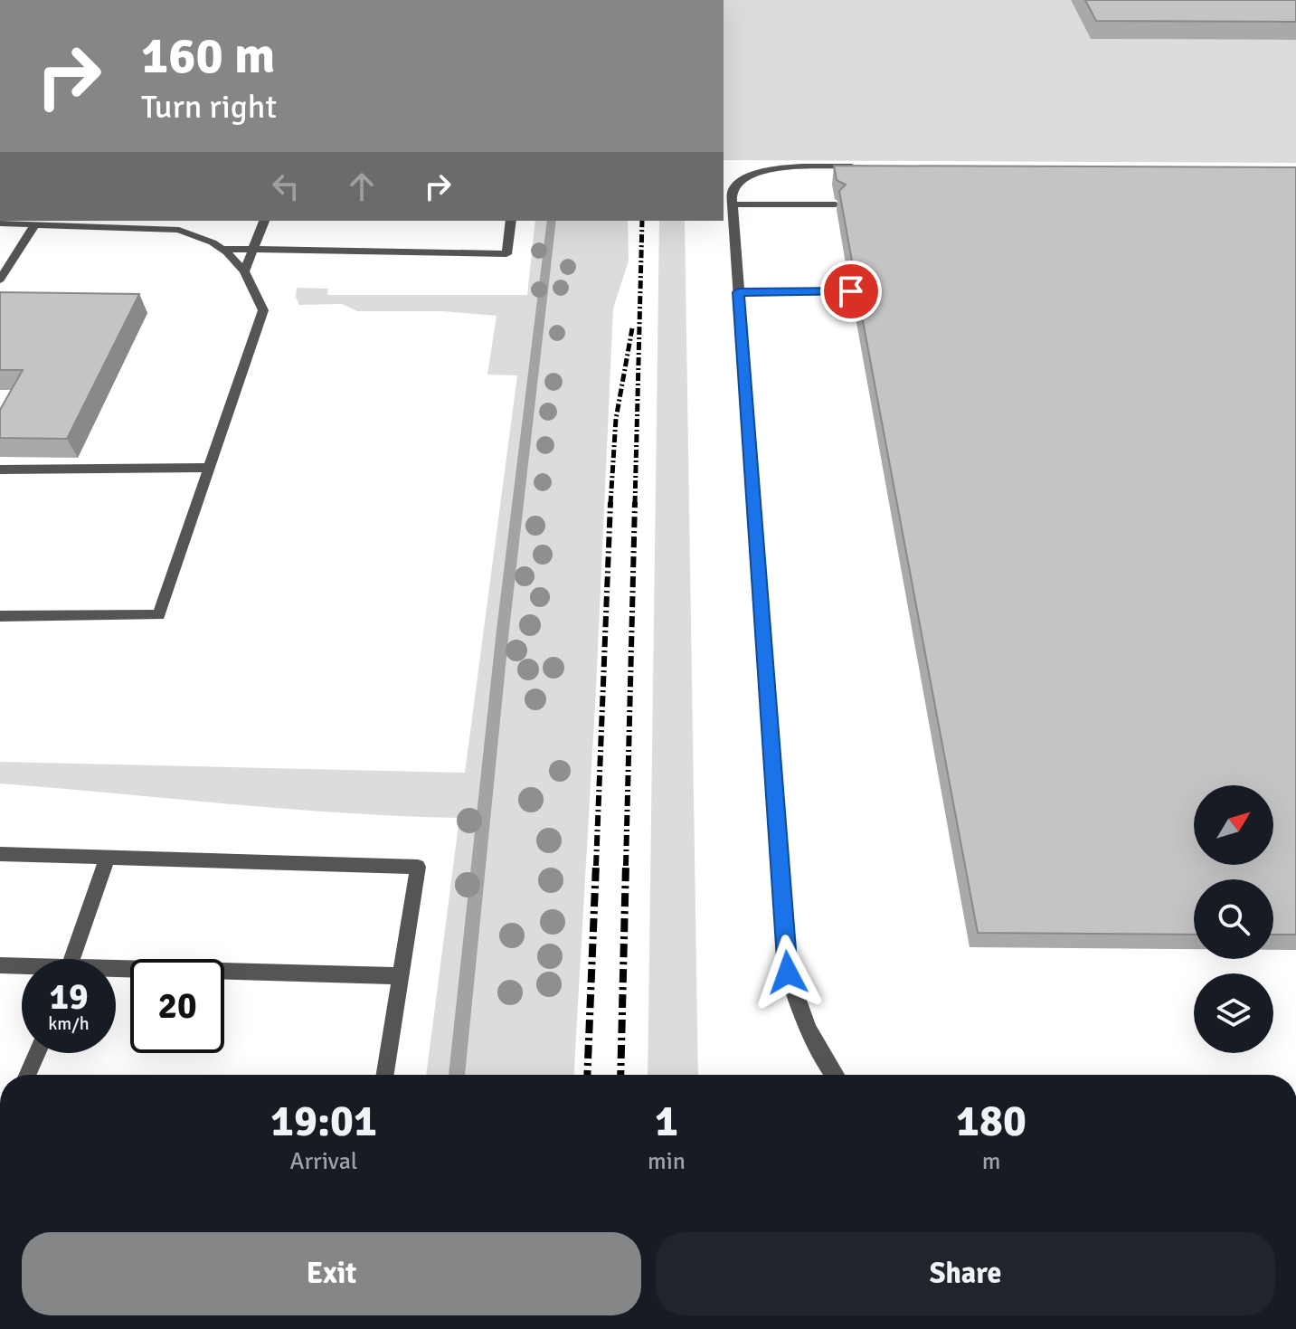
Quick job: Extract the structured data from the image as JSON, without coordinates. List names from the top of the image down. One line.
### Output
{"north":"top right","page":{"turn":["160 m","Turn right"],"speed":"19 km/h","limit":"20","eta":["19:01","Arrival","1","min","180","m"],"buttons":["Exit","Share"]}}
